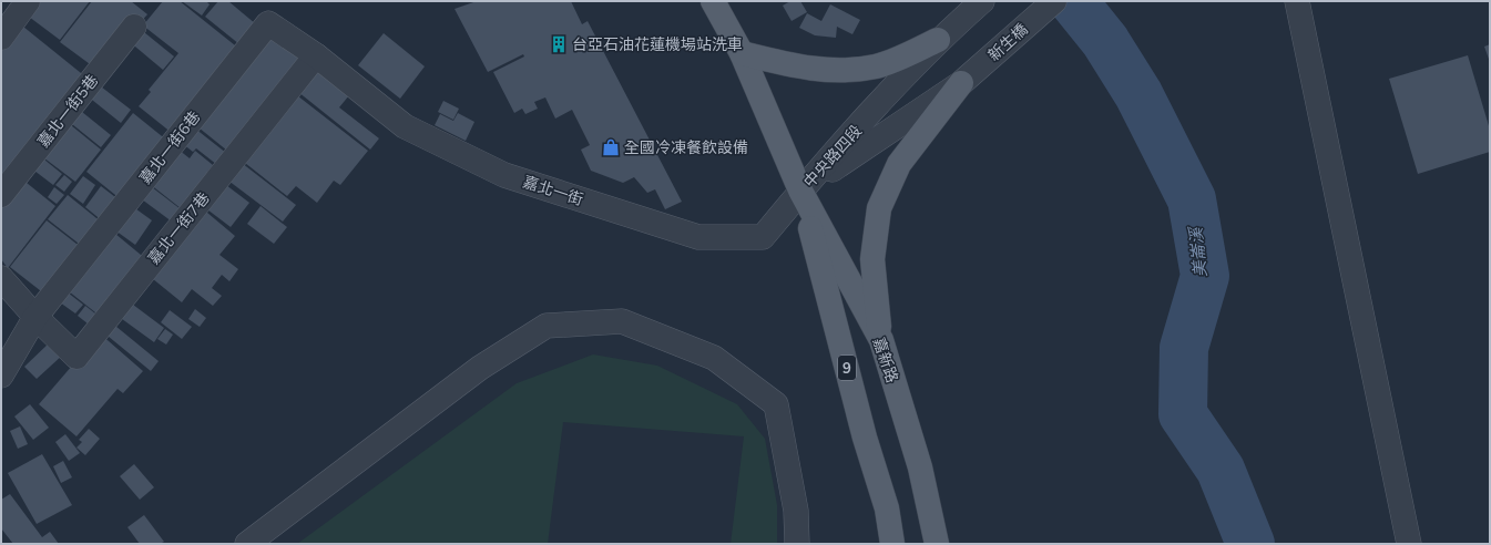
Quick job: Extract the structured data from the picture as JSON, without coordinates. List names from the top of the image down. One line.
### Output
{"streets":{"main road":["嘉新路","9"],"street":["新生橋","嘉北一街5巷","嘉北一街6巷","中央路四段","嘉北一街","嘉北一街7巷"]},"crossings":[["新生橋","中央路四段"],["嘉北一街6巷","嘉北一街"],["嘉北一街6巷","嘉北一街7巷"],["中央路四段","嘉北一街"],["中央路四段","嘉新路"],["嘉北一街","嘉北一街7巷"],["嘉北一街","嘉新路"]],"water":["美崙溪"],"places":{"building":["台亞石油花蓮機場站洗車"],"shop":["全國冷凍餐飲設備"]}}
